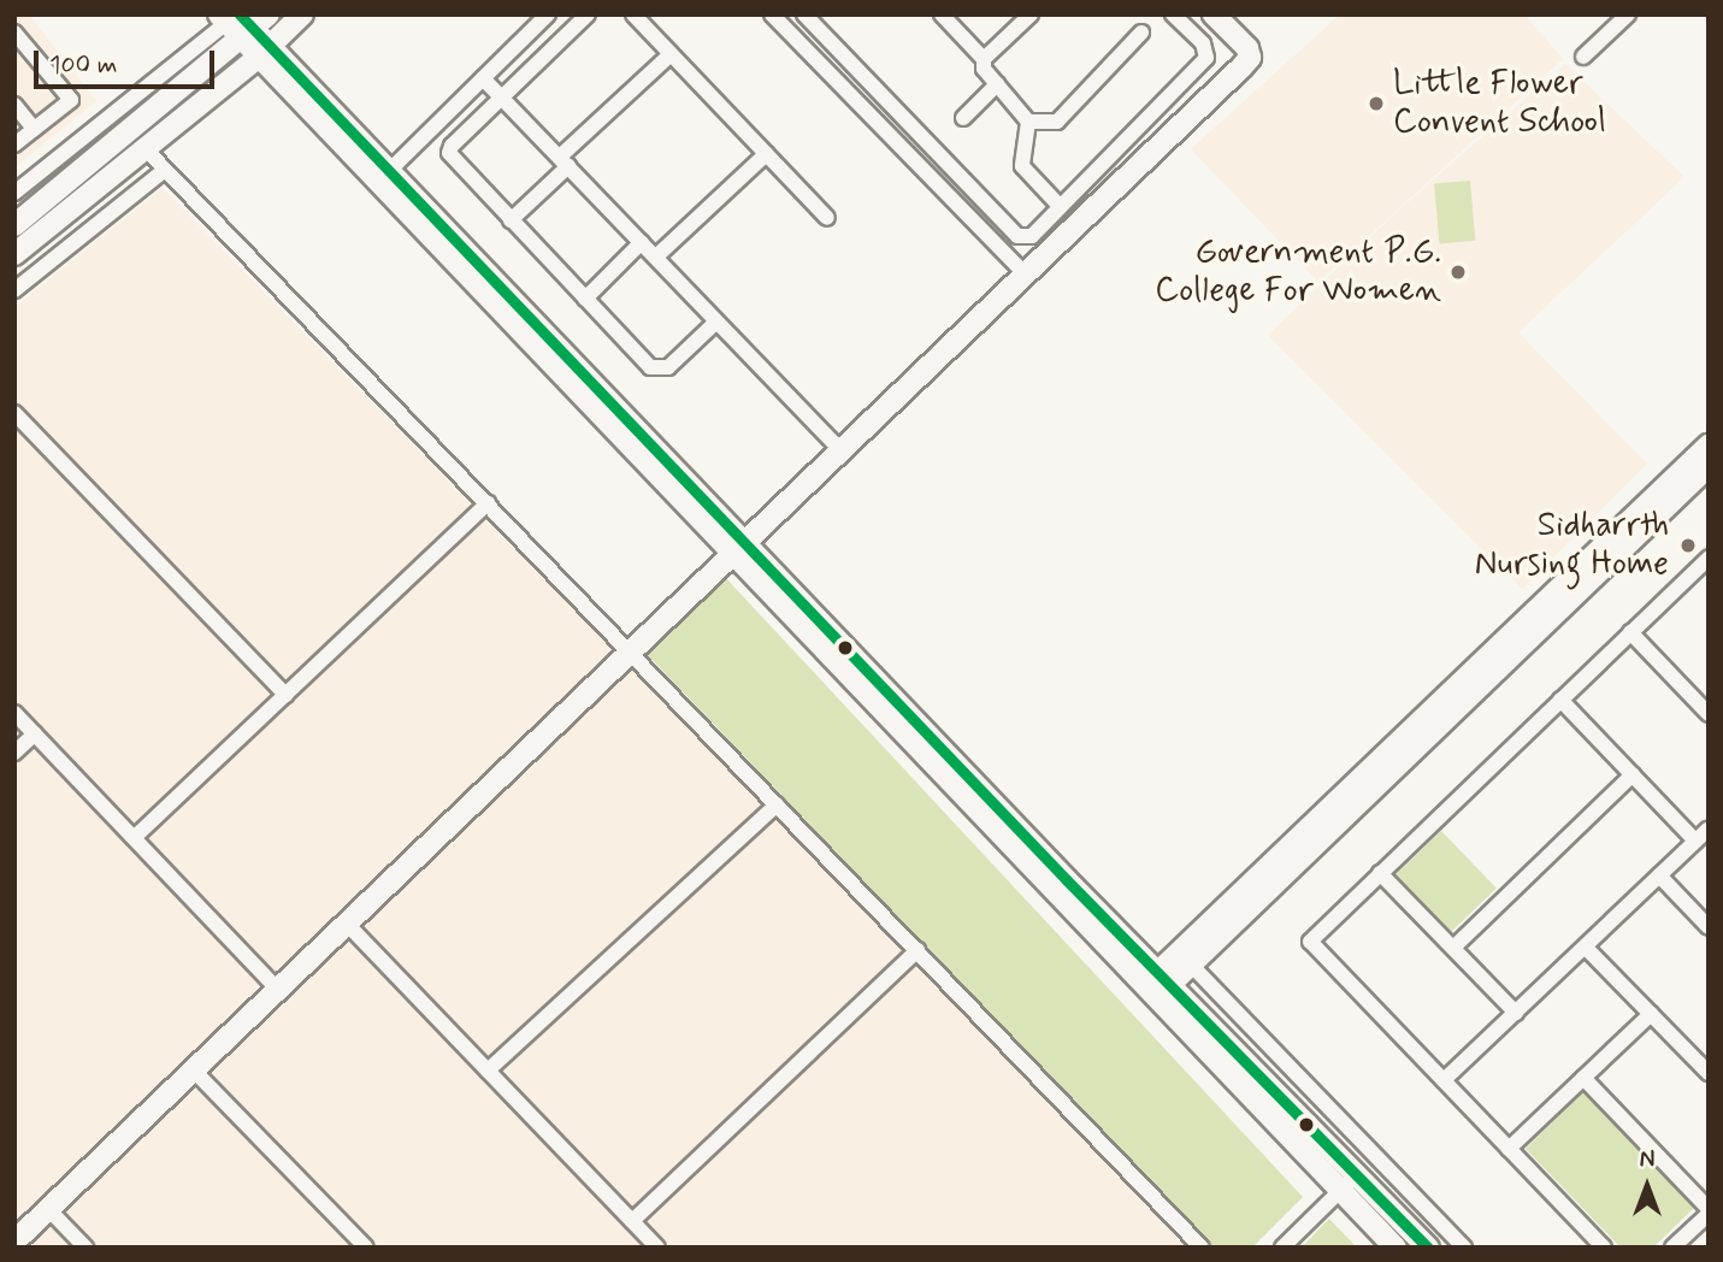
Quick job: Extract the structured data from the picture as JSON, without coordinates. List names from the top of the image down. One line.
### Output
{"places":["Little Flower Convent School","Government P.G. College For Women","Sidharrth Nursing Home"],"scale_bar":"100 m","north":"top"}
